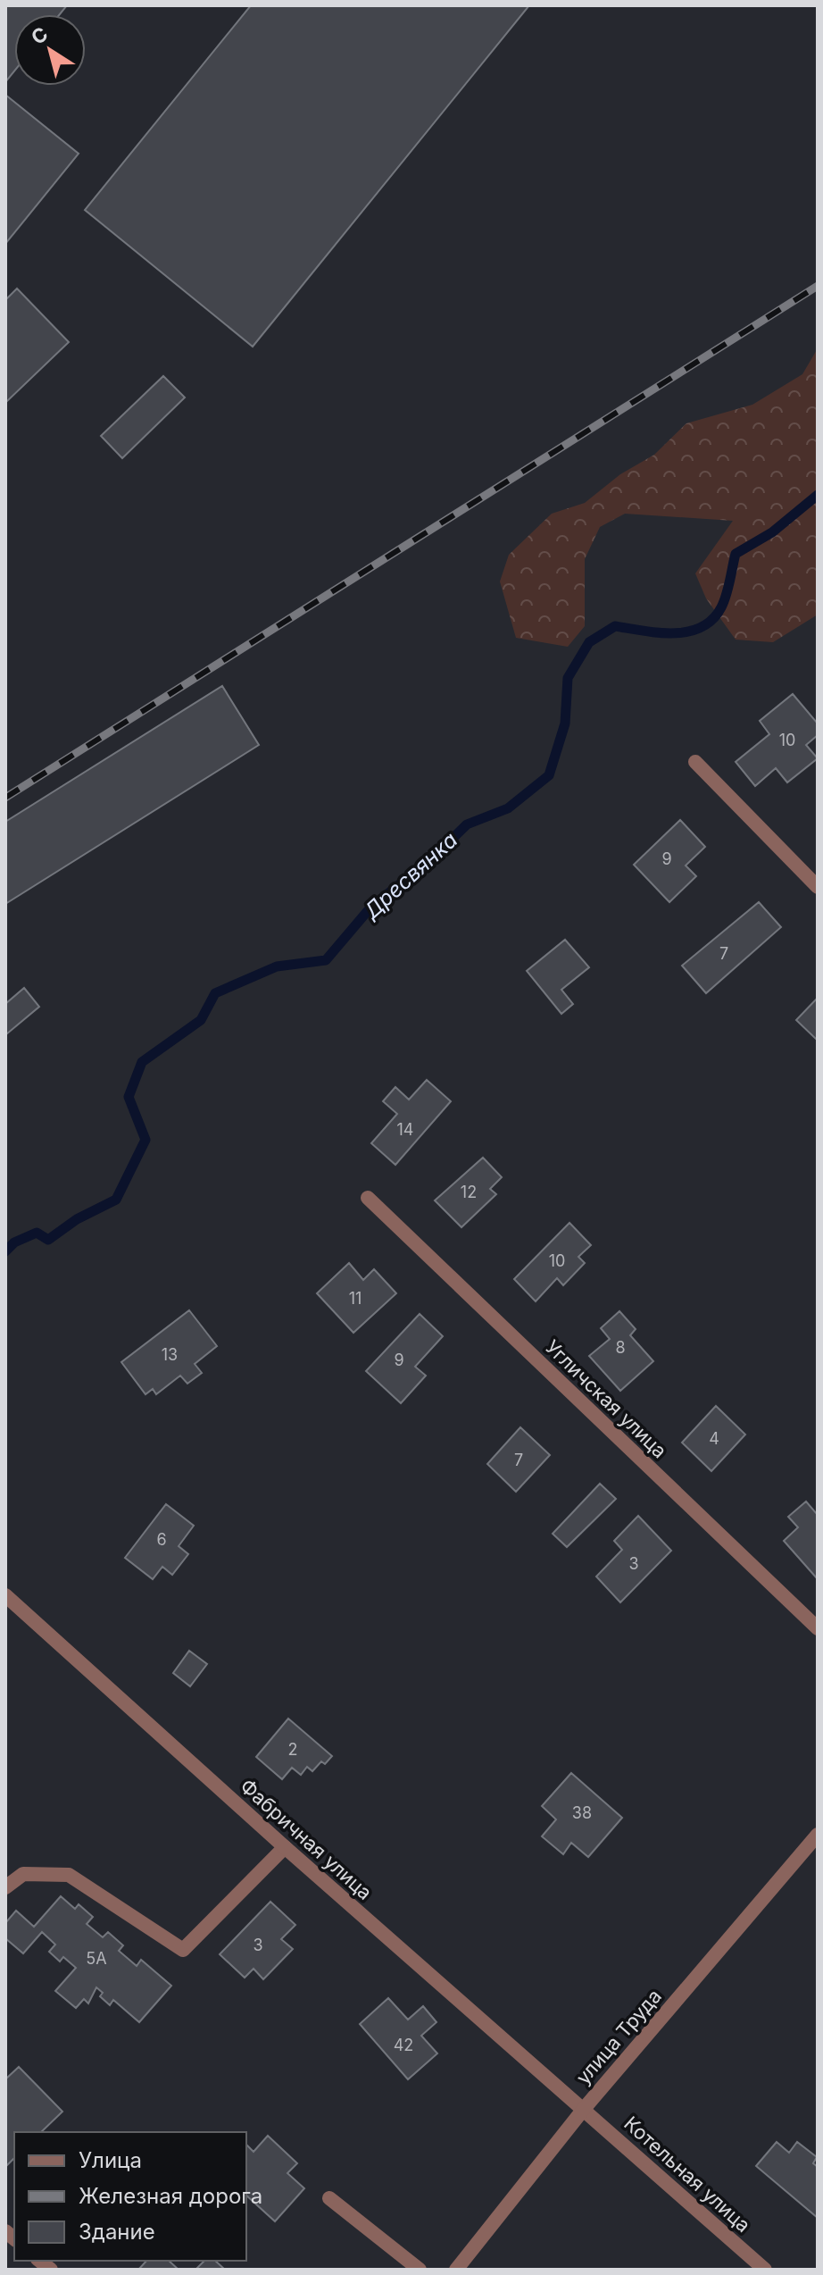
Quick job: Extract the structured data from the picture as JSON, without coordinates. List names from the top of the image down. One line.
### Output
{"streets":{"street":["Угличская улица","Фабричная улица","улица Труда","Котельная улица"]},"crossings":[["Фабричная улица","улица Труда"],["Фабричная улица","Котельная улица"],["улица Труда","Котельная улица"]],"water":["Дресвянка"],"house_numbers":["10","9","7","14","12","10","11","8","13","9","4","7","6","3","2","38","3","5А","42"],"legend":["Улица","Железная дорога","Здание"],"north":"top left"}
